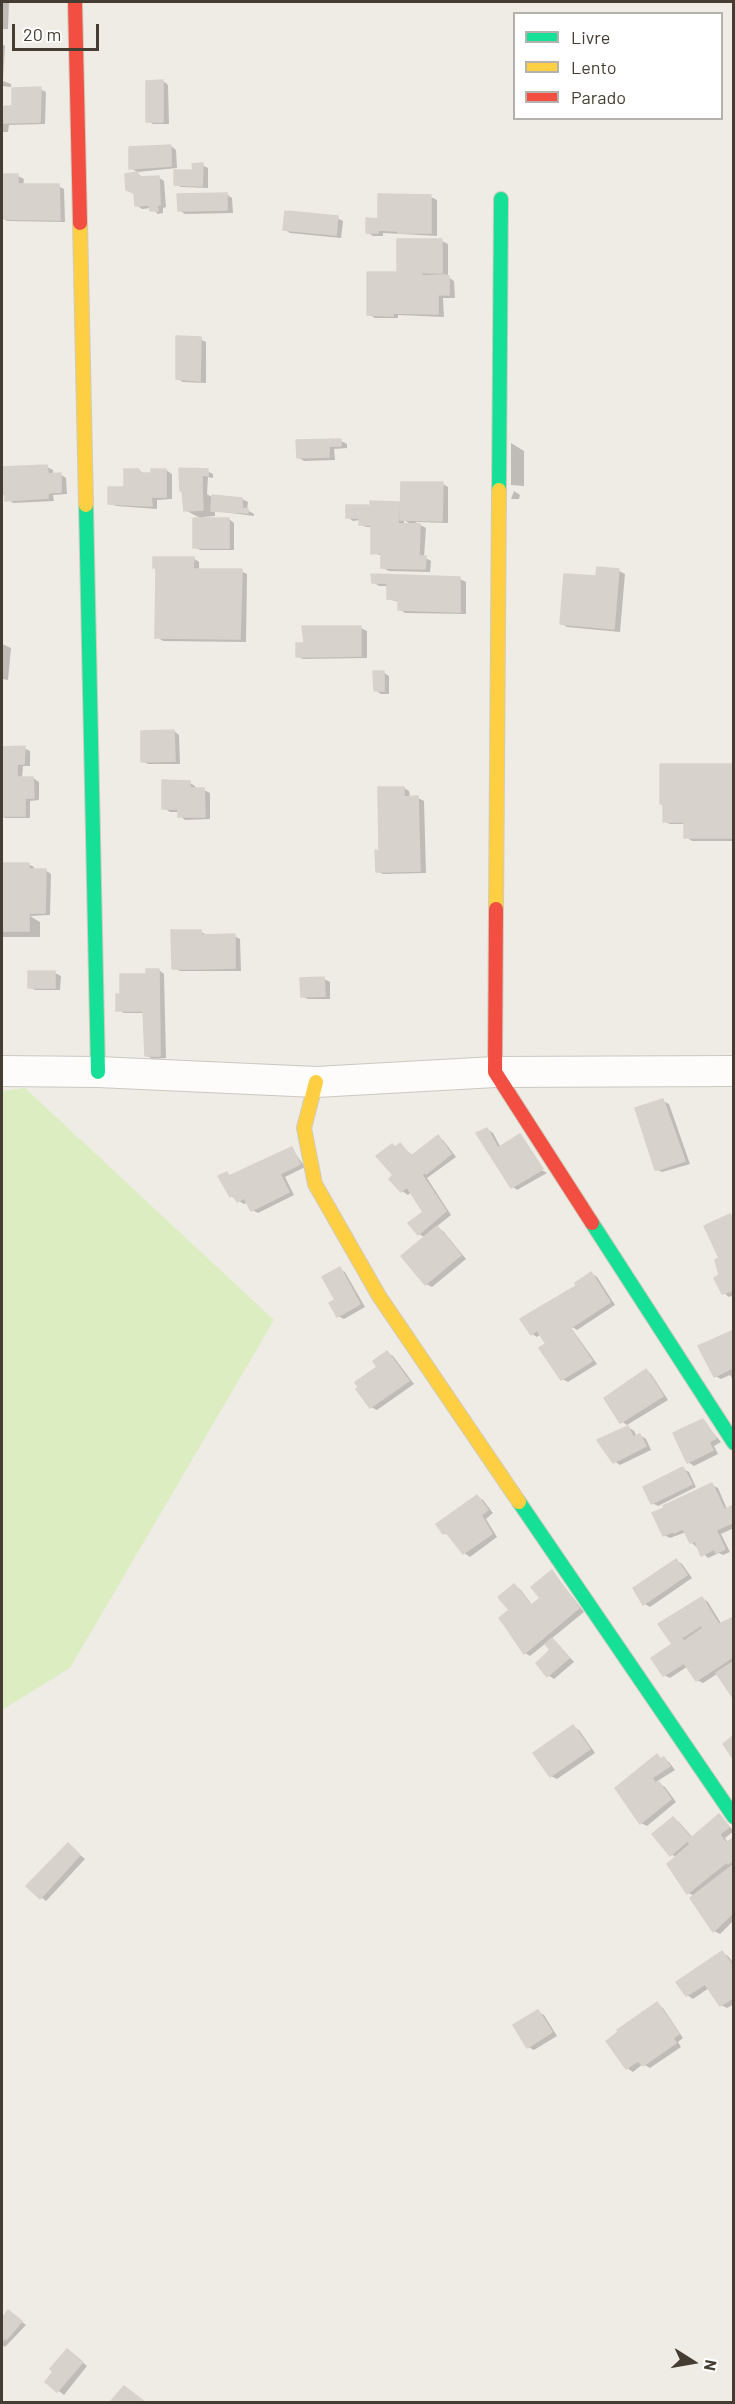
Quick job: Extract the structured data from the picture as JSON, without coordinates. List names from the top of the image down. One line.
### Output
{"legend":["Livre","Lento","Parado"],"scale_bar":"20 m","north":"right"}
